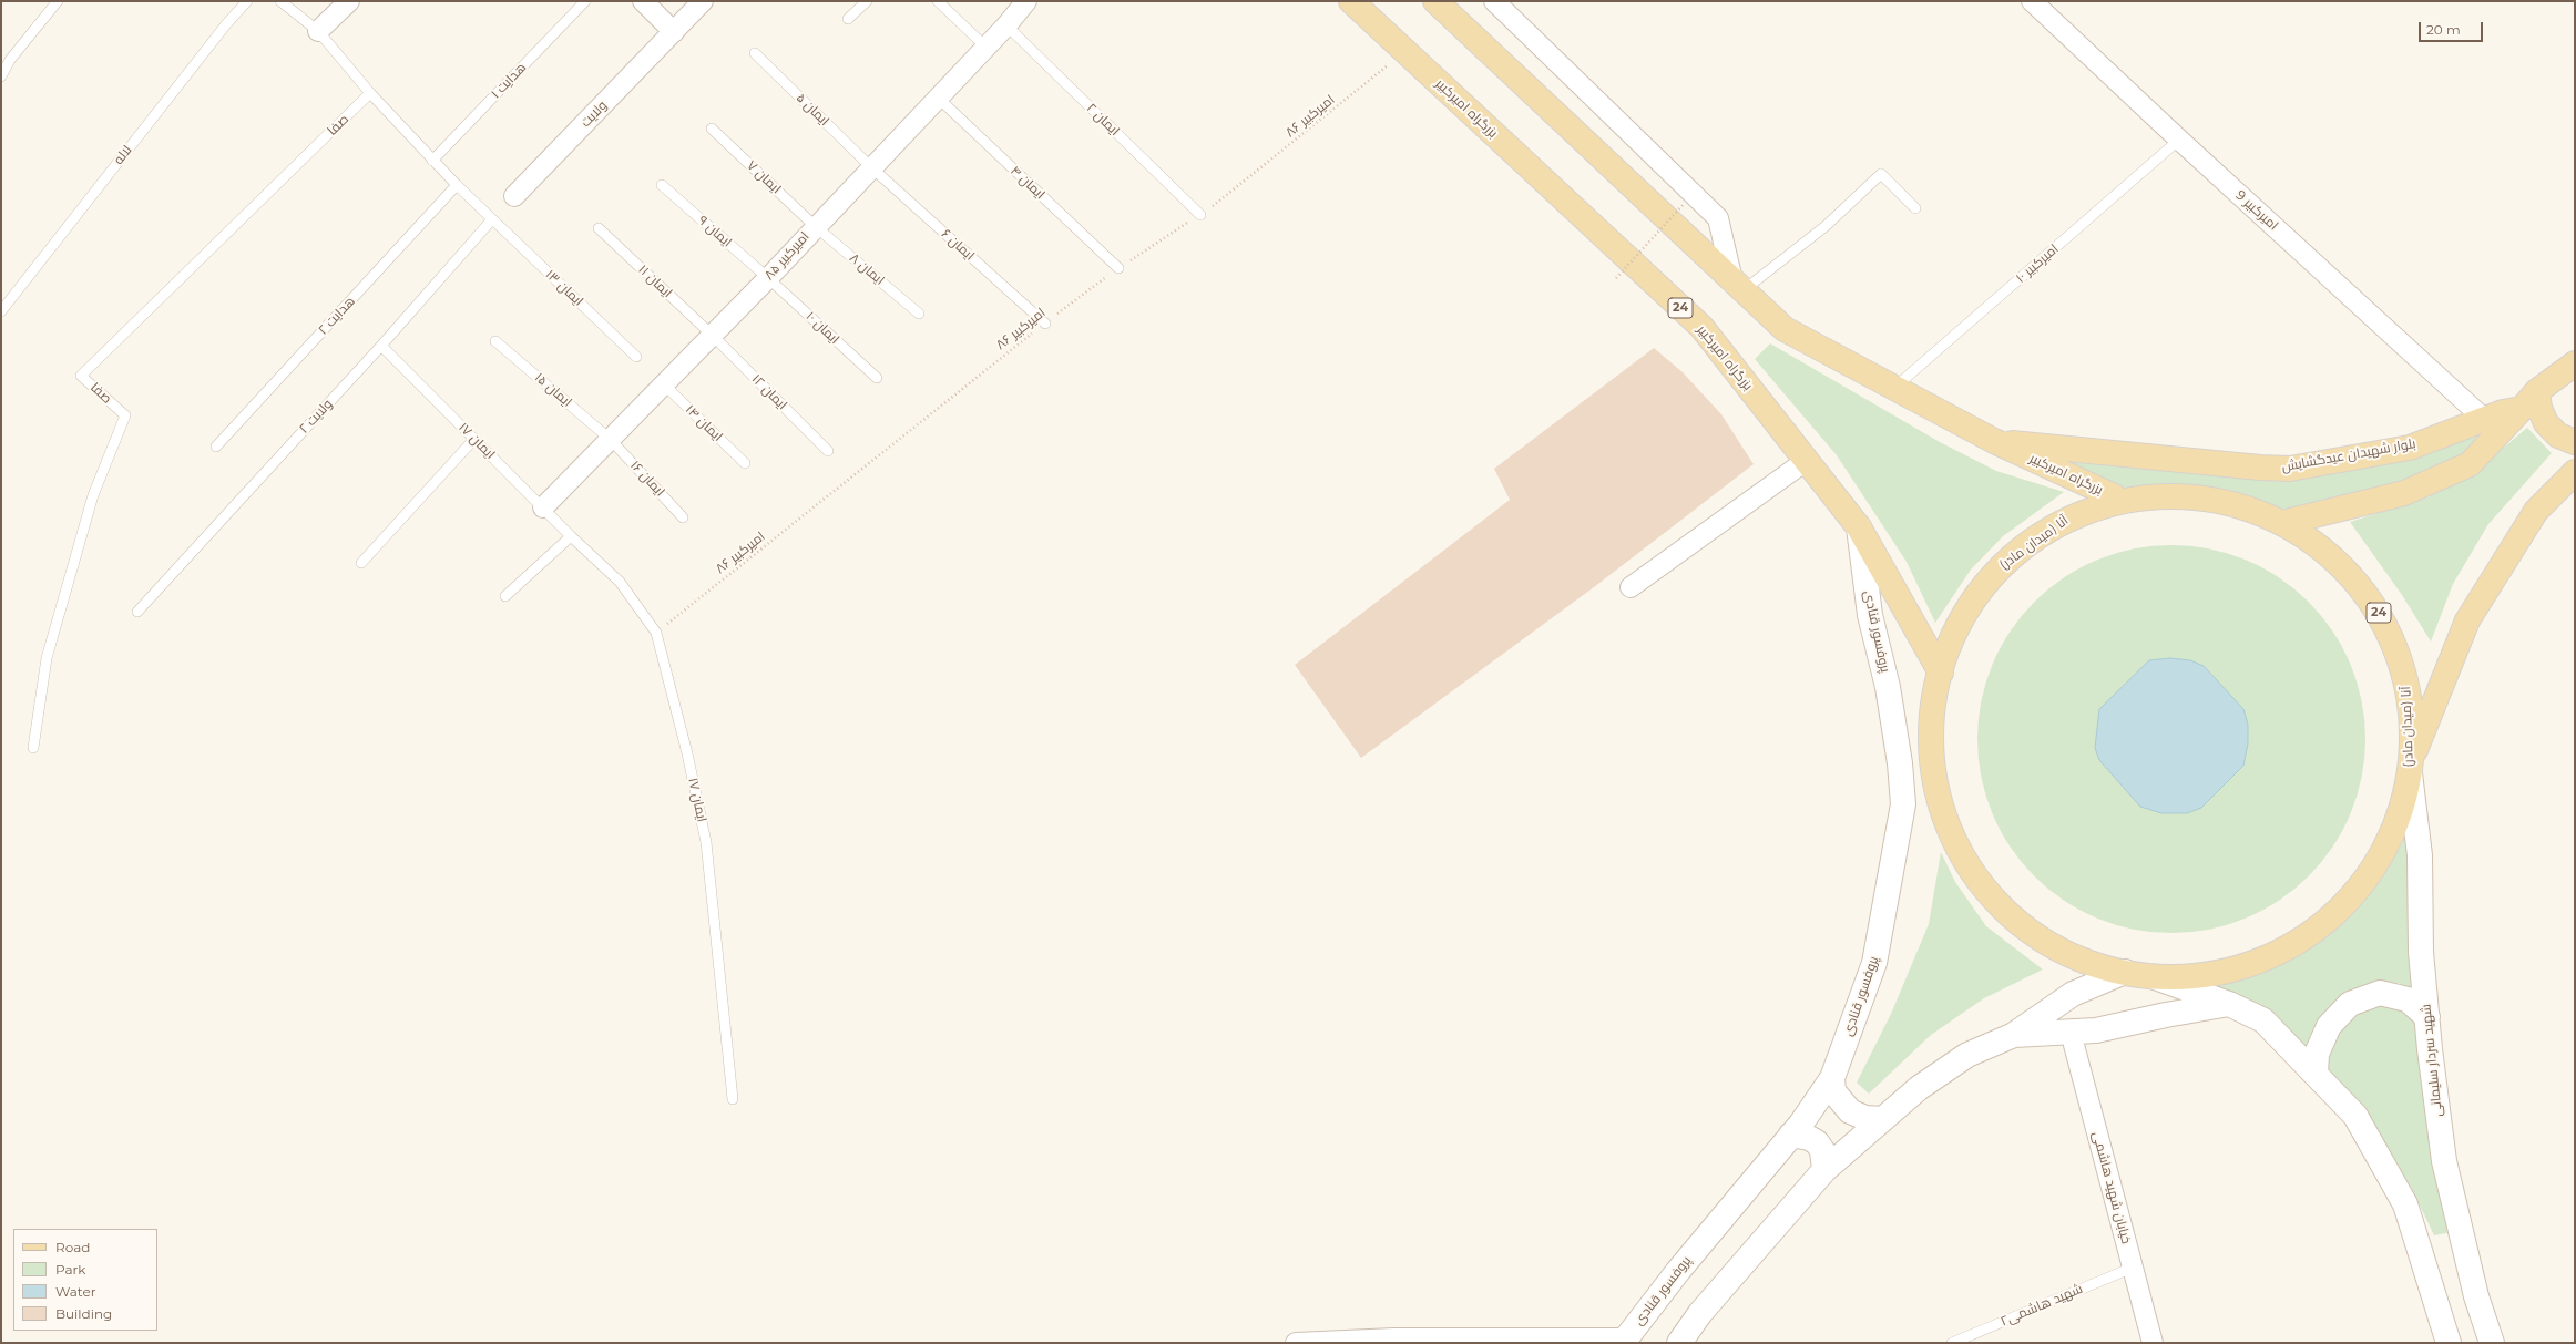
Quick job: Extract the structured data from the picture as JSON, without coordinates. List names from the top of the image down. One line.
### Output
{"streets":{"main road":["بزرگراه امیرکبیر","24","بلوار شهیدان عیدگشایش","آنا (میدان مادر)","پروفسور قنادی","شهید سردار سلیمانی"],"street":["ولایت","امیرکبیر 9","امیرکبیر ۸۵","خیابان شهید هاشمی"],"lane":["هدایت ۱","ایمان ۵","ایمان ۲","صفا","لاله","ایمان ۷","ایمان ۴","ایمان ۹","ایمان ۶","امیرکبیر ۱۰","ایمان ۸","ایمان ۱۱","ایمان ۱۳","هدایت ۲","ایمان ۱۰","ایمان ۱۵","ایمان ۱۲","ولایت ۲","ایمان ۱۴","ایمان ۱۷","ایمان ۱۶","شهید هاشمی۲"],"path":["امیرکبیر ۸۶"]},"crossings":[["هدایت ۱","ایمان ۱۳"],["بزرگراه امیرکبیر","امیرکبیر ۸۶"],["بزرگراه امیرکبیر","امیرکبیر ۱۰"],["بزرگراه امیرکبیر","بلوار شهیدان عیدگشایش"],["بزرگراه امیرکبیر","آنا (میدان مادر)"],["بزرگراه امیرکبیر","پروفسور قنادی"],["ایمان ۵","ایمان ۶"],["ایمان ۵","امیرکبیر ۸۵"],["امیرکبیر ۸۶","ایمان ۲"],["امیرکبیر ۸۶","ایمان ۴"],["امیرکبیر ۸۶","ایمان ۶"],["امیرکبیر ۸۶","ایمان ۱۷"],["ایمان ۲","امیرکبیر ۸۵"],["صفا","ایمان ۱۳"],["ایمان ۷","امیرکبیر ۸۵"],["ایمان ۷","ایمان ۸"],["ایمان ۴","امیرکبیر ۸۵"],["امیرکبیر 9","امیرکبیر ۱۰"],["امیرکبیر 9","بلوار شهیدان عیدگشایش"],["ایمان ۹","امیرکبیر ۸۵"],["ایمان ۹","ایمان ۱۰"],["ایمان ۶","امیرکبیر ۸۵"],["امیرکبیر ۸۵","ایمان ۸"],["امیرکبیر ۸۵","ایمان ۱۱"],["امیرکبیر ۸۵","ایمان ۱۰"],["امیرکبیر ۸۵","ایمان ۱۵"],["امیرکبیر ۸۵","ایمان ۱۲"],["امیرکبیر ۸۵","ایمان ۱۴"],["امیرکبیر ۸۵","ایمان ۱۷"],["امیرکبیر ۸۵","ایمان ۱۶"],["ایمان ۱۱","ایمان ۱۲"],["ایمان ۱۳","هدایت ۲"],["ایمان ۱۳","ولایت ۲"],["24","آنا (میدان مادر)"],["24","شهید سردار سلیمانی"],["ایمان ۱۵","ایمان ۱۶"],["ولایت ۲","ایمان ۱۷"],["آنا (میدان مادر)","شهید سردار سلیمانی"],["خیابان شهید هاشمی","شهید هاشمی۲"]],"legend":["Road","Park","Water","Building"],"scale_bar":"20 m"}
